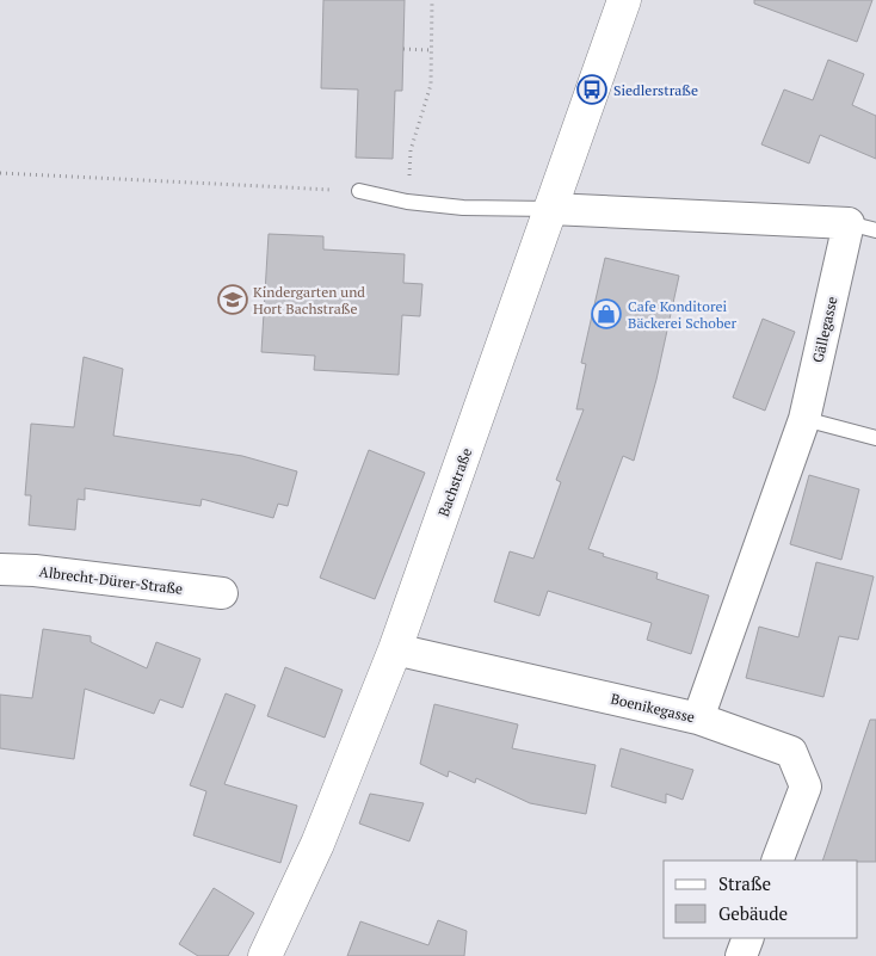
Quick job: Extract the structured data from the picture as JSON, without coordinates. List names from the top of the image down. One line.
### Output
{"streets":{"street":["Gällegasse","Bachstraße","Albrecht-Dürer-Straße","Boenikegasse"]},"crossings":[["Gällegasse","Bachstraße"],["Gällegasse","Boenikegasse"],["Bachstraße","Boenikegasse"]],"places":{"bus stop":["Siedlerstraße"],"school or university":["Kindergarten und Hort Bachstraße"],"shop":["Cafe Konditorei Bäckerei Schober"]},"legend":["Straße","Gebäude"]}
